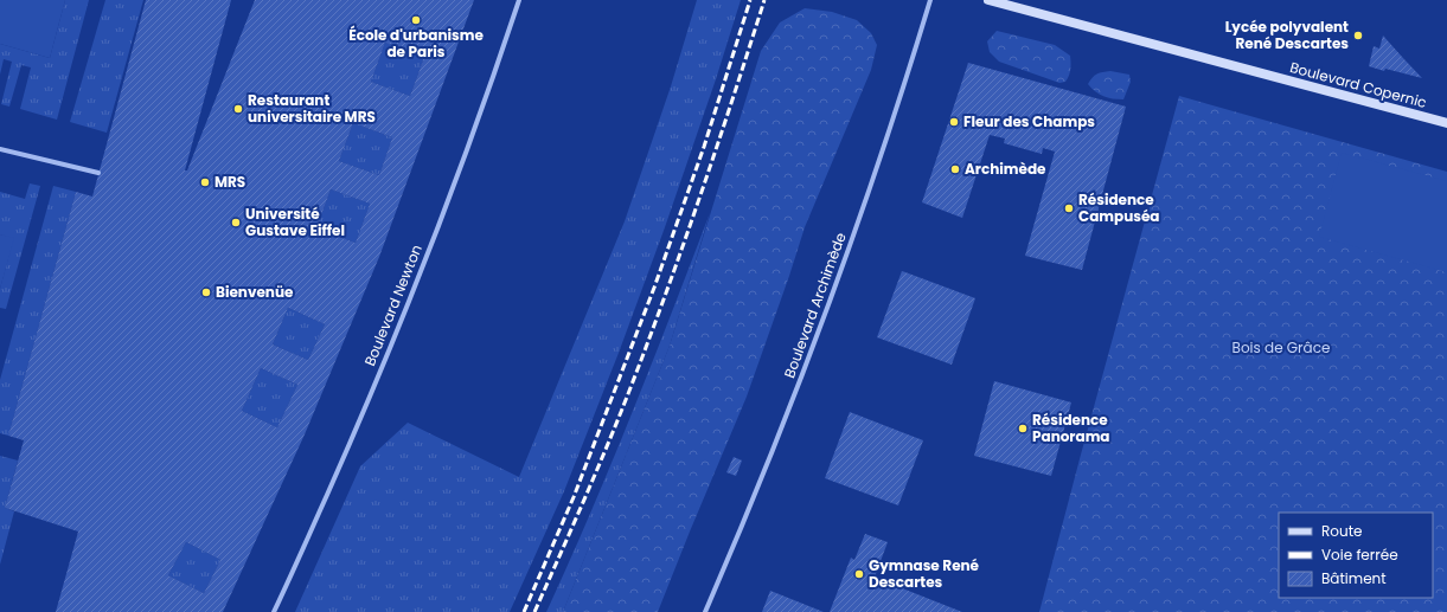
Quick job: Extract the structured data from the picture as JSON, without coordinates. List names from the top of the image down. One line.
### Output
{"streets":{"street":["Boulevard Copernic","Boulevard Newton","Boulevard Archimède"]},"parks":["Bois de Grâce"],"places":["École d'urbanisme de Paris","Lycée polyvalent René Descartes","Restaurant universitaire MRS","Fleur des Champs","Archimède","MRS","Résidence Campuséa","Université Gustave Eiffel","Bienvenüe","Résidence Panorama","Gymnase René Descartes"],"legend":["Route","Voie ferrée","Bâtiment"]}
